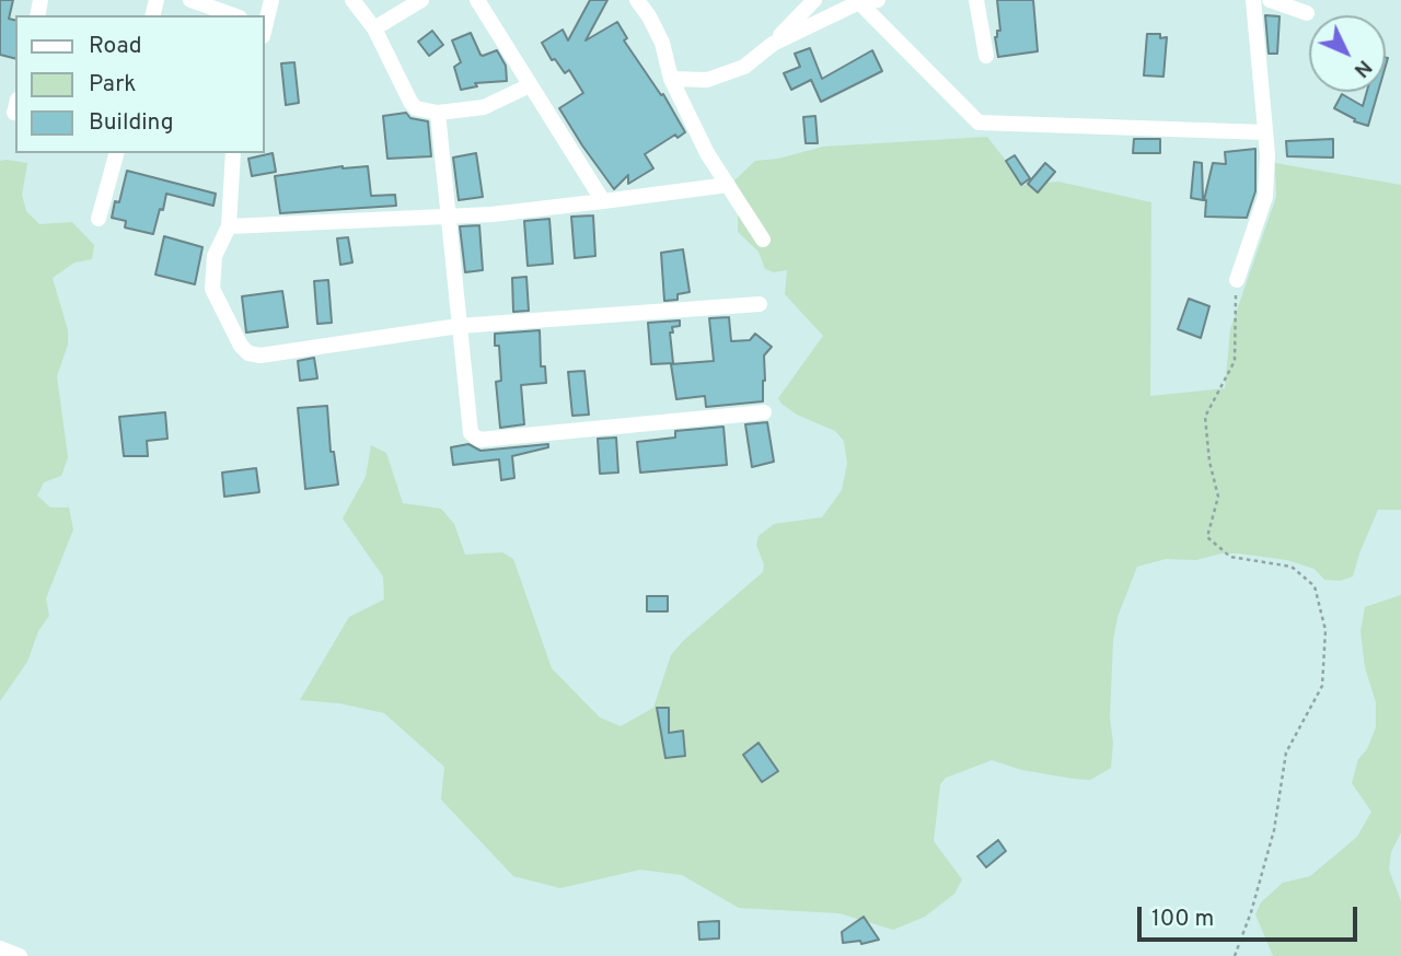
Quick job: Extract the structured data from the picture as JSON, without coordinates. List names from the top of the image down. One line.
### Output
{"legend":["Road","Park","Building"],"scale_bar":"100 m","north":"bottom right"}
